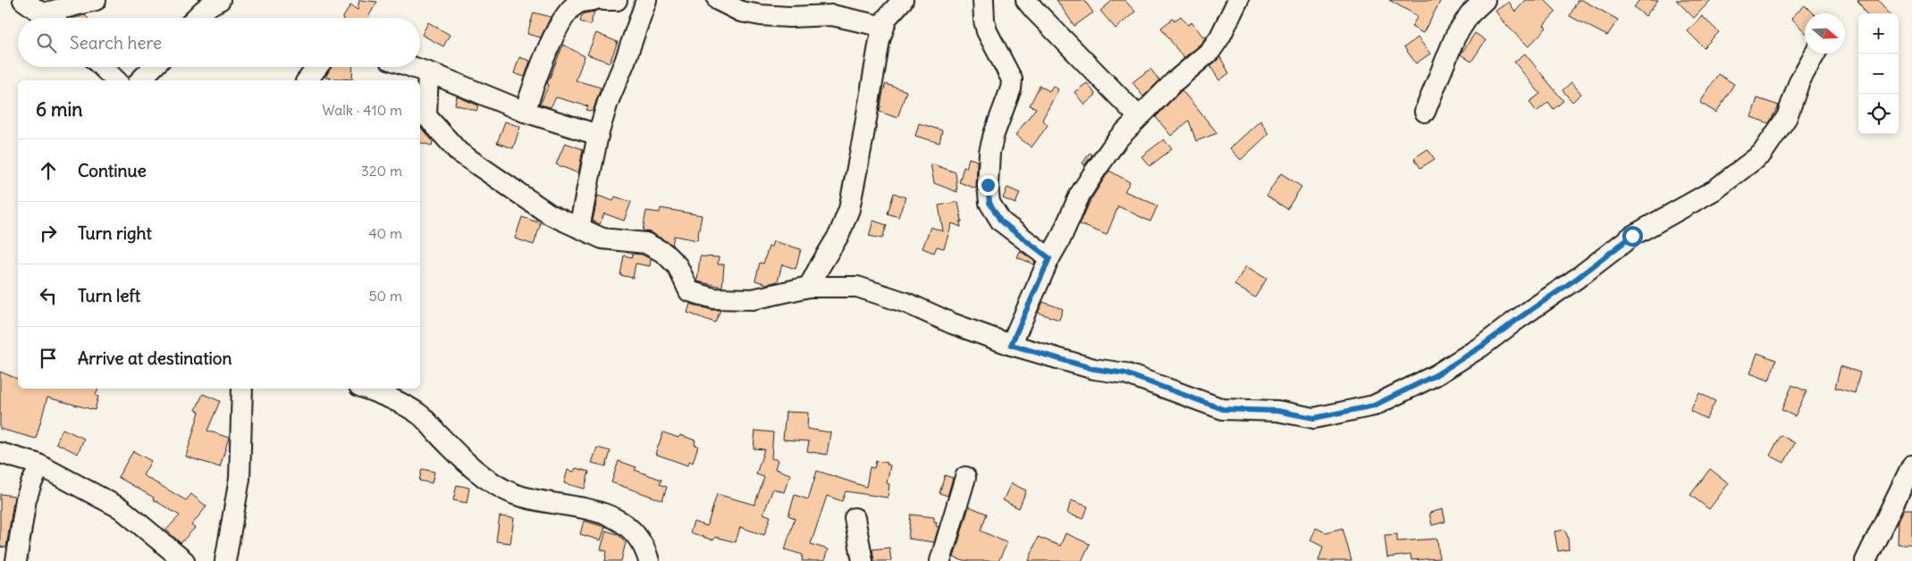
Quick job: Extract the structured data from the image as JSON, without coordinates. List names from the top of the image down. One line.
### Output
{"north":"right","page":{"map_buttons":["+","−"],"search":"Search here","heading":["6 min","Walk · 410 m"],"list":[["Continue","320 m"],["Turn right","40 m"],["Turn left","50 m"],"Arrive at destination"]}}
